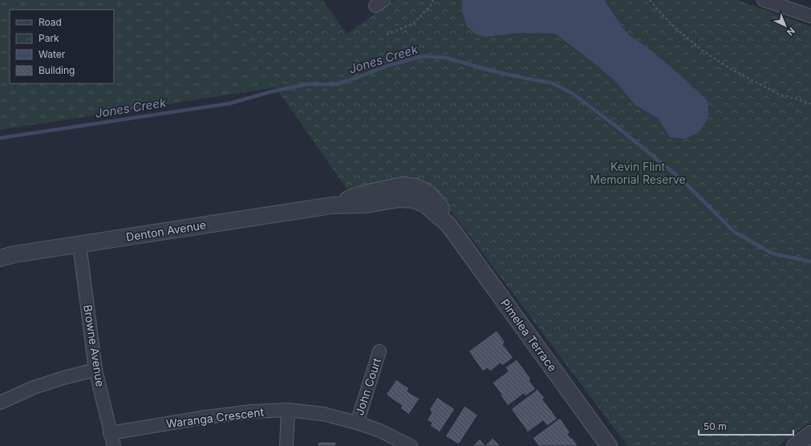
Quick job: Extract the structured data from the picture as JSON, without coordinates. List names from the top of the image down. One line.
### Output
{"streets":{"street":["Denton Avenue","Pimelea Terrace","Browne Avenue","John Court","Waranga Crescent"]},"crossings":[["Denton Avenue","Pimelea Terrace"],["Denton Avenue","Browne Avenue"],["Browne Avenue","Waranga Crescent"],["John Court","Waranga Crescent"]],"water":["Jones Creek"],"parks":["Kevin Flint Memorial Reserve"],"legend":["Road","Park","Water","Building"],"scale_bar":"50 m","north":"bottom right"}
